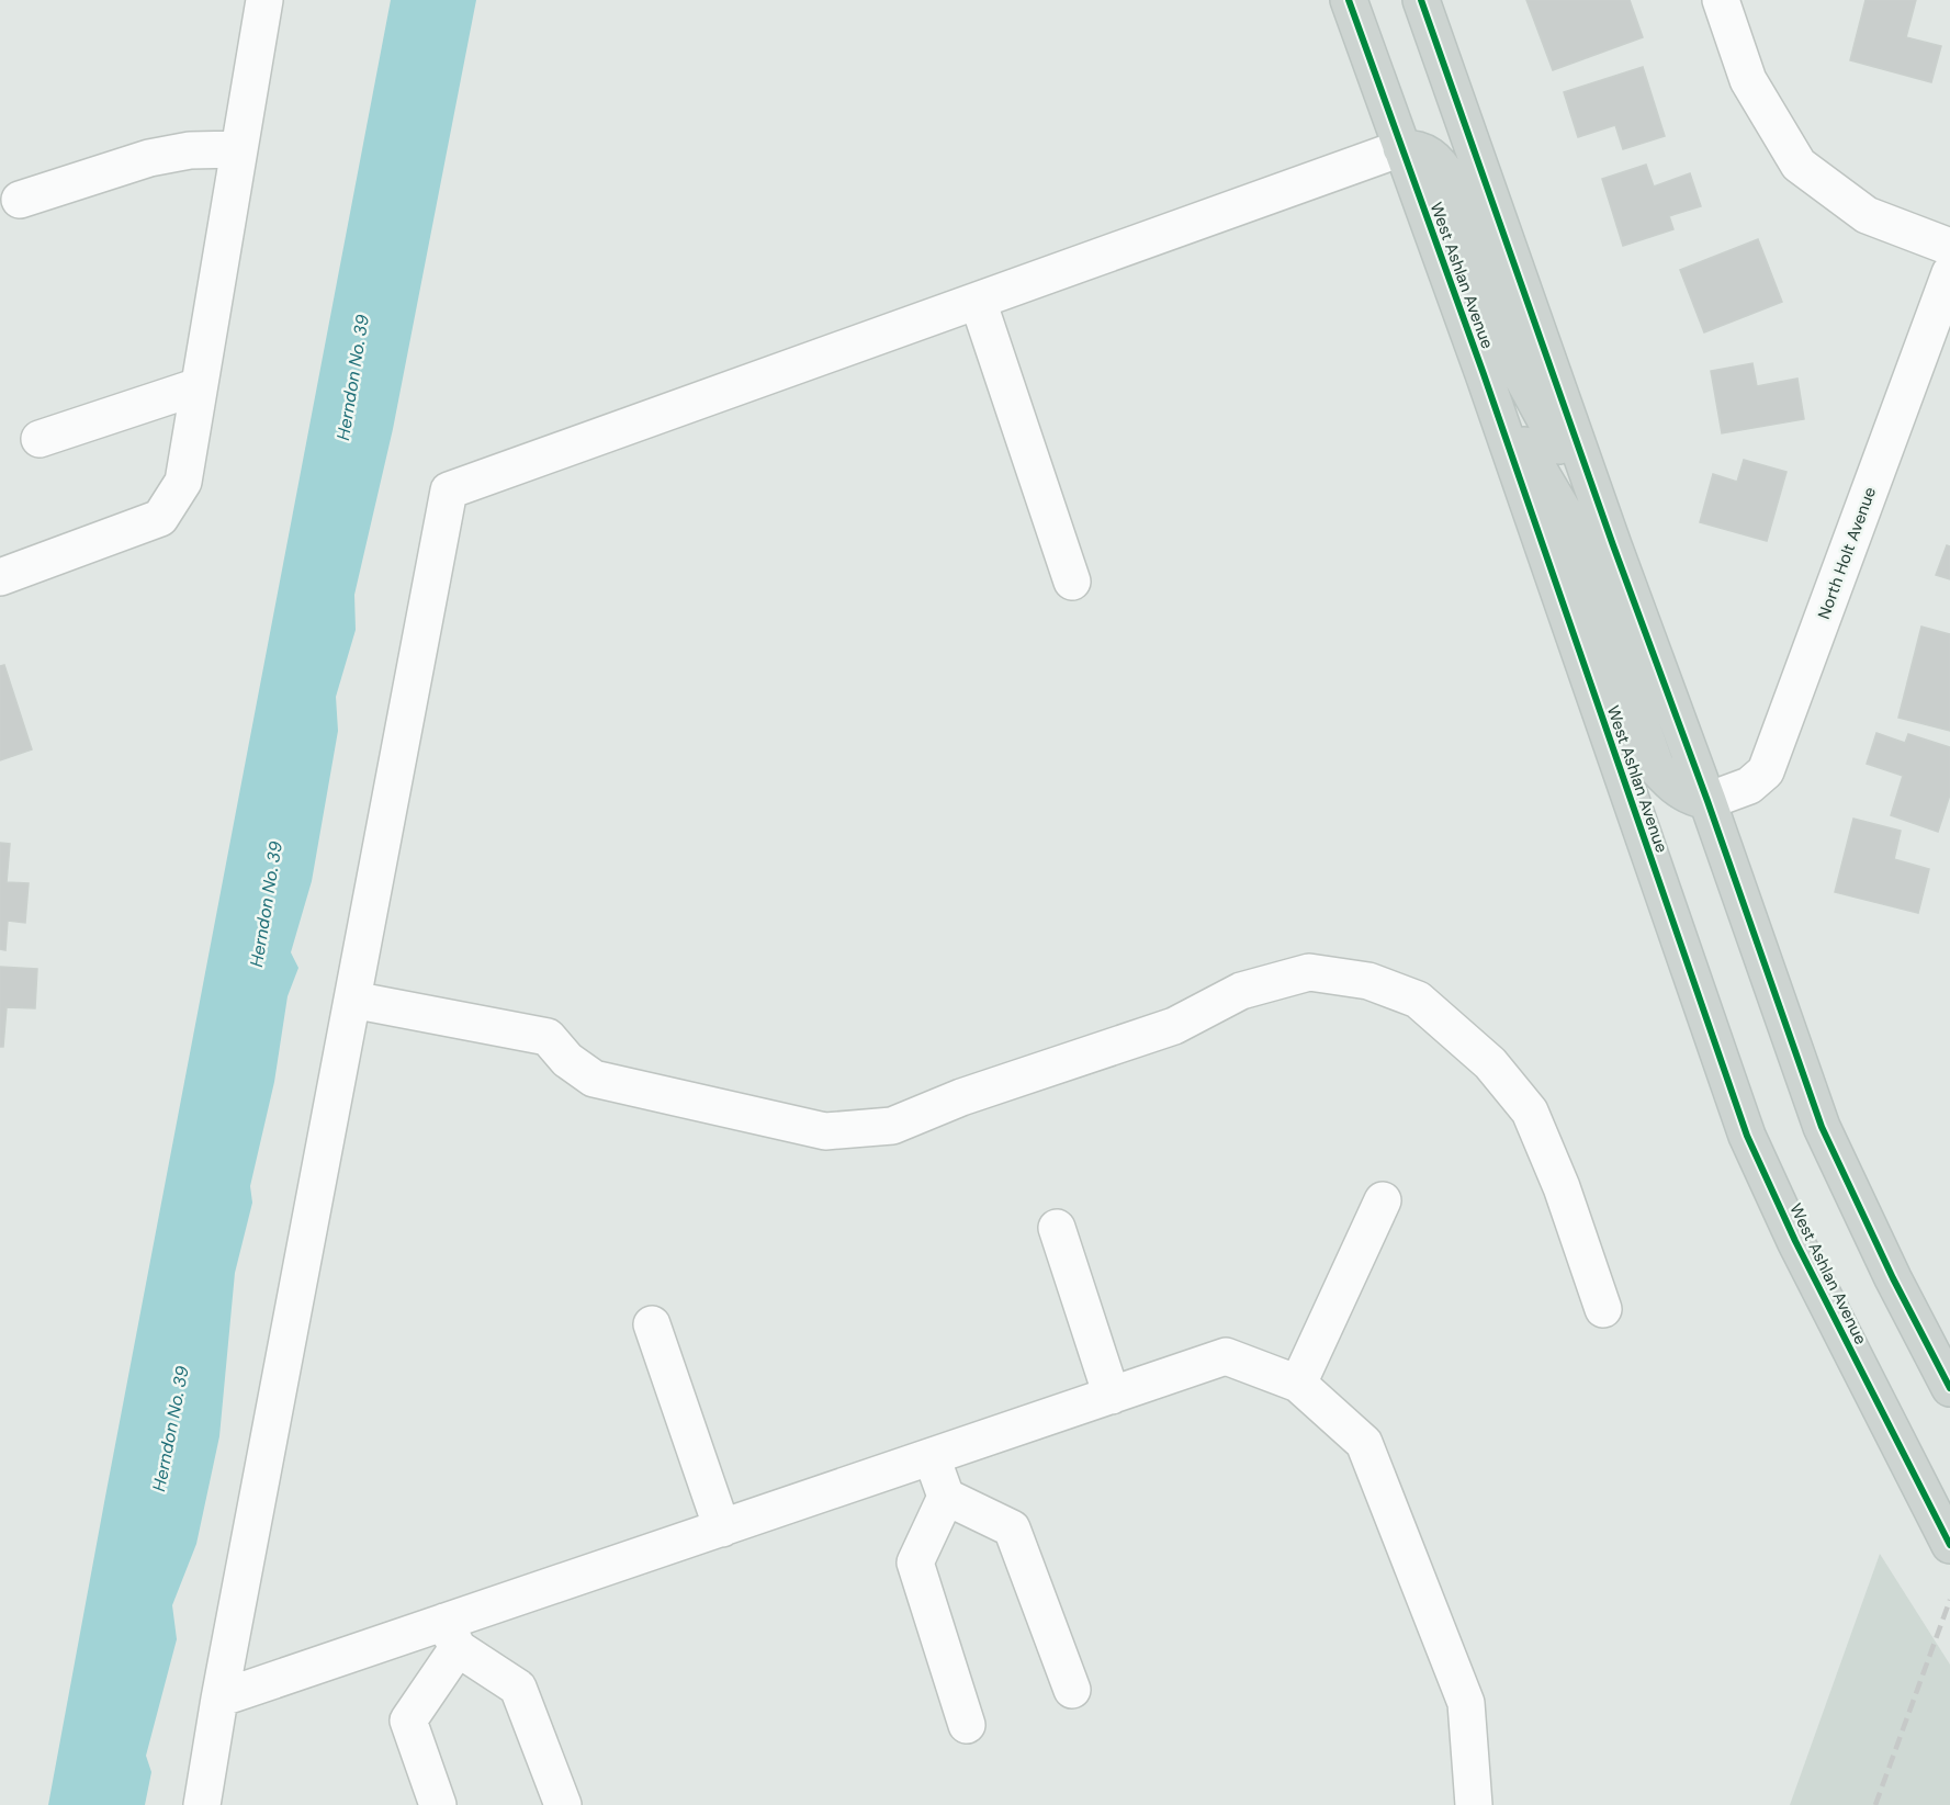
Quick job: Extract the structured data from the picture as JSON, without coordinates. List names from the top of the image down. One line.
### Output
{"streets":{"main road":["West Ashlan Avenue"],"street":["North Holt Avenue"]},"water":["Herndon No. 39"]}
